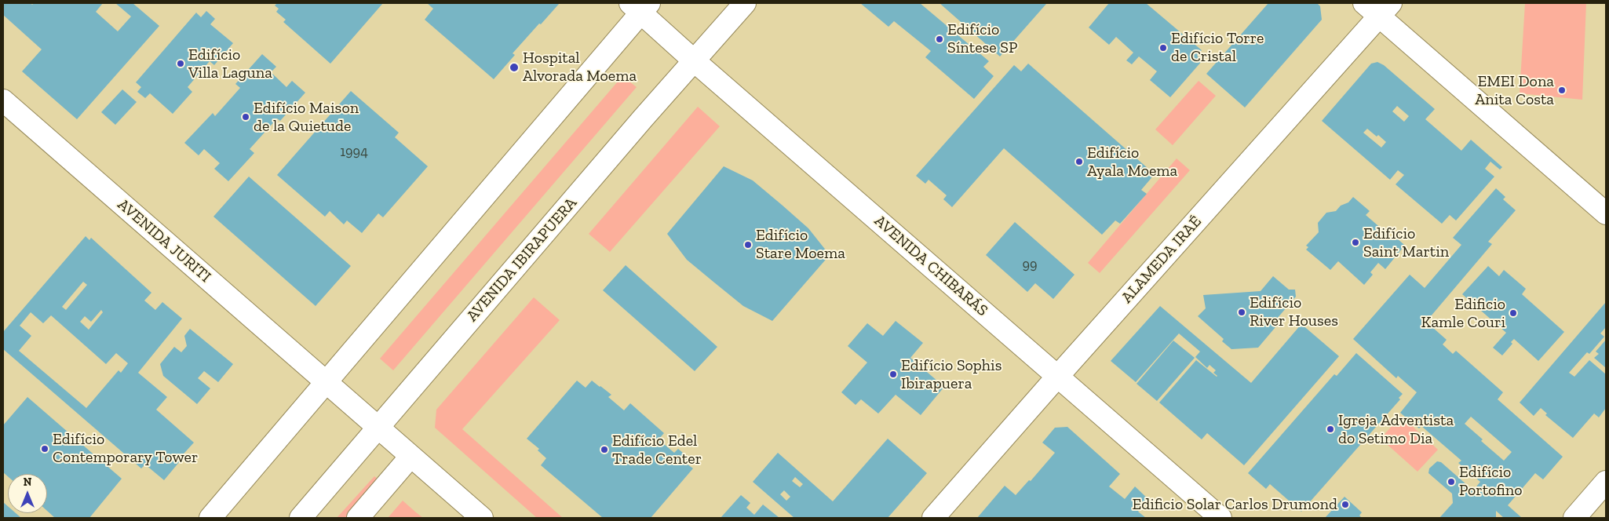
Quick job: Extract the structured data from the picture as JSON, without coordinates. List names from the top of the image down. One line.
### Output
{"streets":{"street":["AVENIDA JURITI","AVENIDA IBIRAPUERA","ALAMEDA IRAÉ","AVENIDA CHIBARÁS"]},"crossings":[["AVENIDA JURITI","AVENIDA IBIRAPUERA"],["AVENIDA IBIRAPUERA","AVENIDA CHIBARÁS"],["ALAMEDA IRAÉ","AVENIDA CHIBARÁS"]],"places":["Edifício Síntese SP","Edifício Torre de Cristal","Edifício Villa Laguna","Hospital Alvorada Moema","EMEI Dona Anita Costa","Edifício Maison de la Quietude","Edifício Ayala Moema","Edifício Saint Martin","Edifício Stare Moema","Edifício River Houses","Edificio Kamle Couri","Edifício Sophis Ibirapuera","Igreja Adventista do Setimo Dia","Edifício Contemporary Tower","Edifício Edel Trade Center","Edifício Portofino","Edificio Solar Carlos Drumond"],"house_numbers":["1994","99"],"north":"top"}
